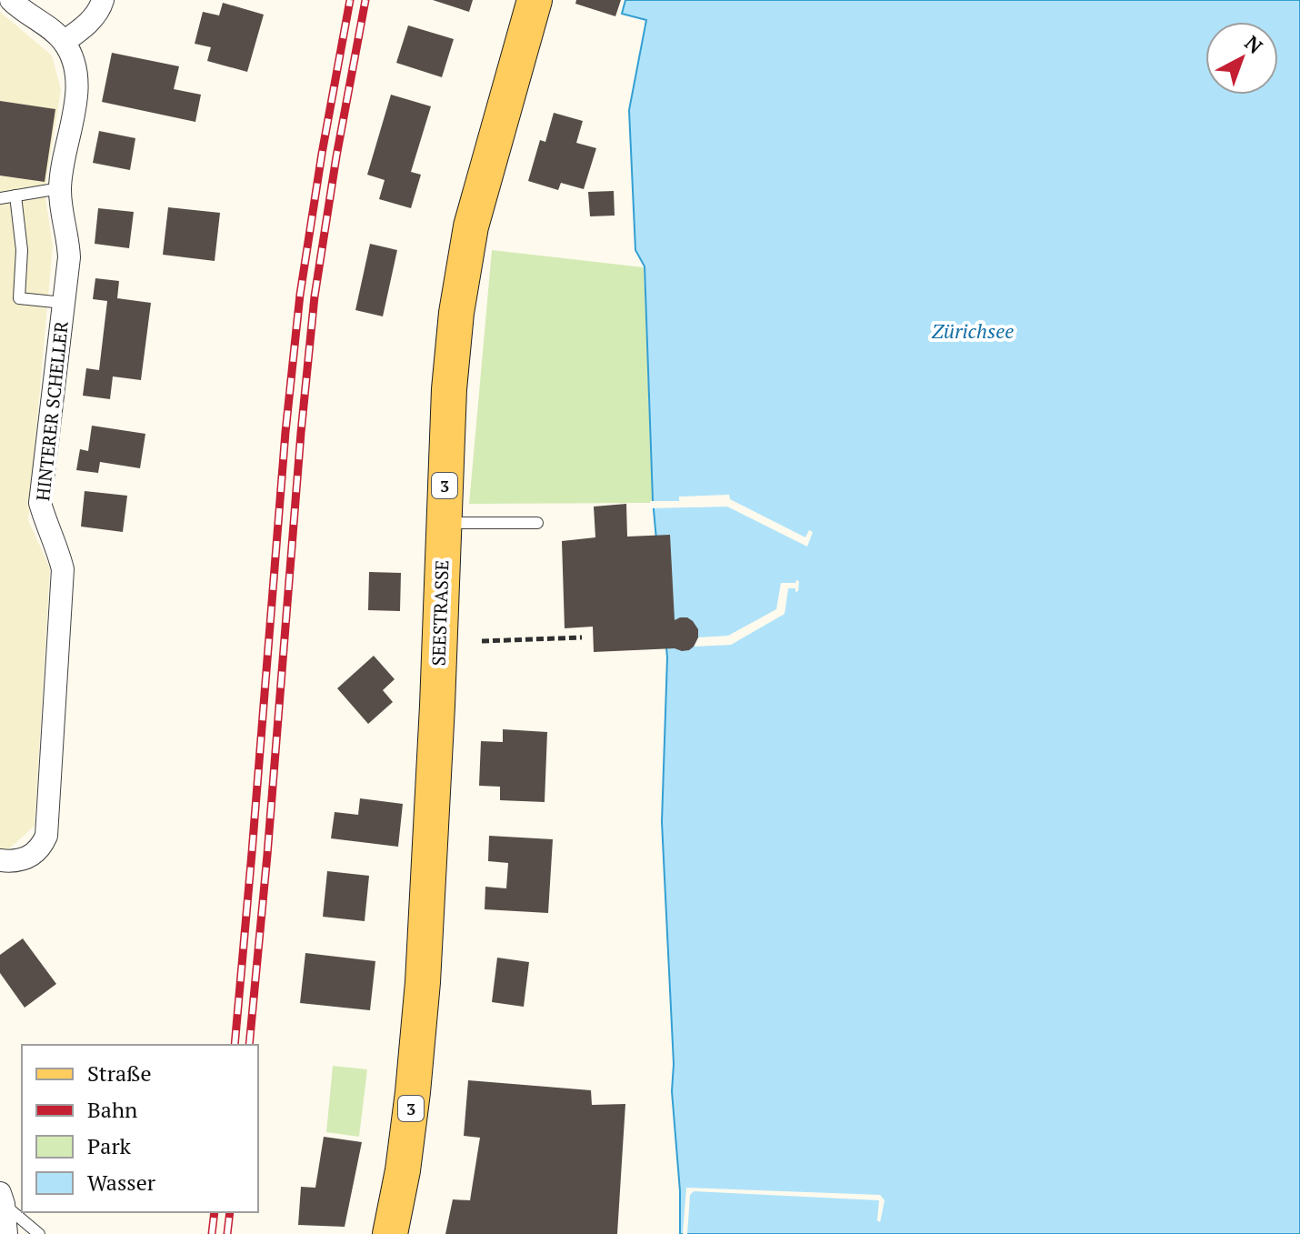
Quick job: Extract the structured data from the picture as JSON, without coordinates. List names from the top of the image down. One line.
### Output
{"streets":{"main road":["3","SEESTRASSE"],"street":["HINTERER SCHELLER"]},"water":["Zürichsee"],"legend":["Straße","Bahn","Park","Wasser"],"north":"top right"}
